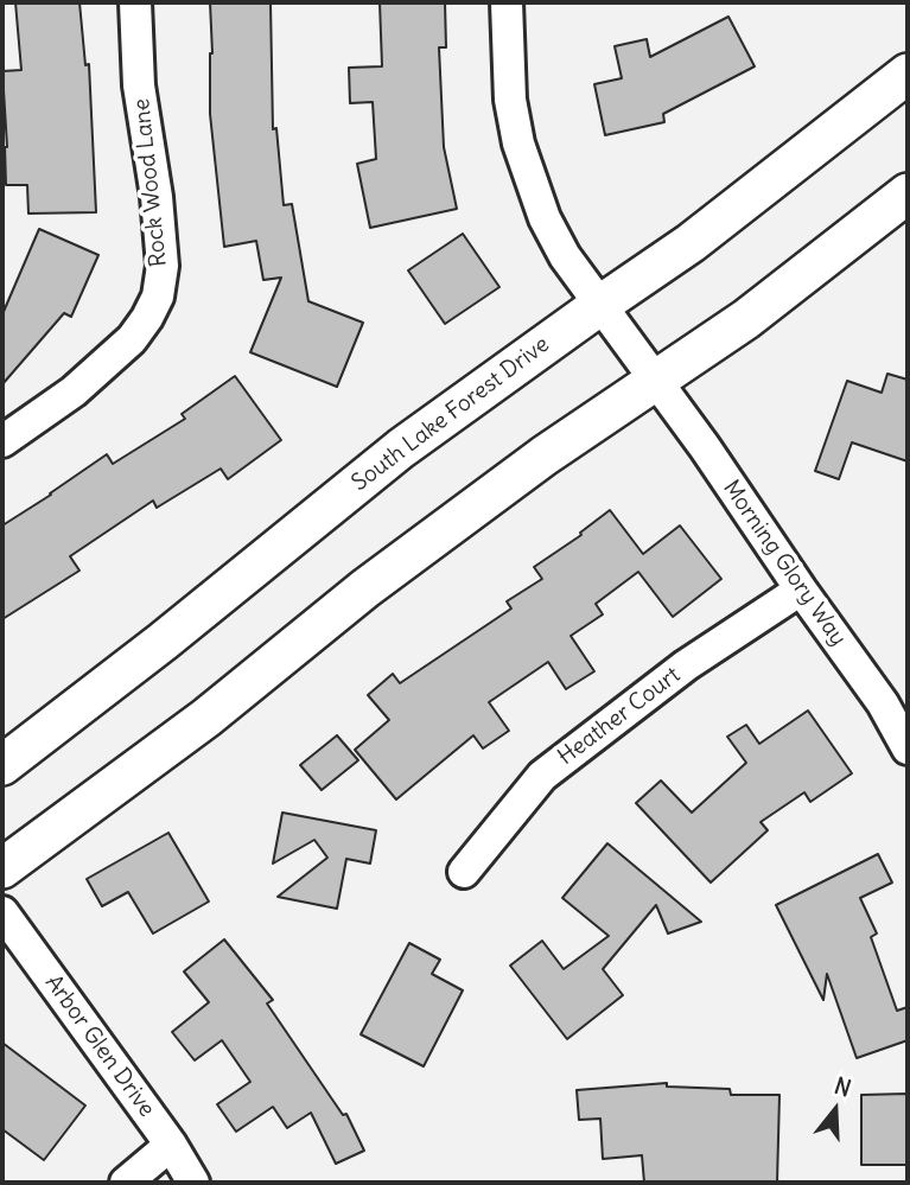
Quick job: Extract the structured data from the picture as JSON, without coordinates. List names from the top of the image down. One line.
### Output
{"streets":{"main road":["South Lake Forest Drive"],"street":["Rock Wood Lane","Morning Glory Way","Heather Court","Arbor Glen Drive"]},"crossings":[["South Lake Forest Drive","Morning Glory Way"],["Morning Glory Way","Heather Court"]],"north":"top"}
